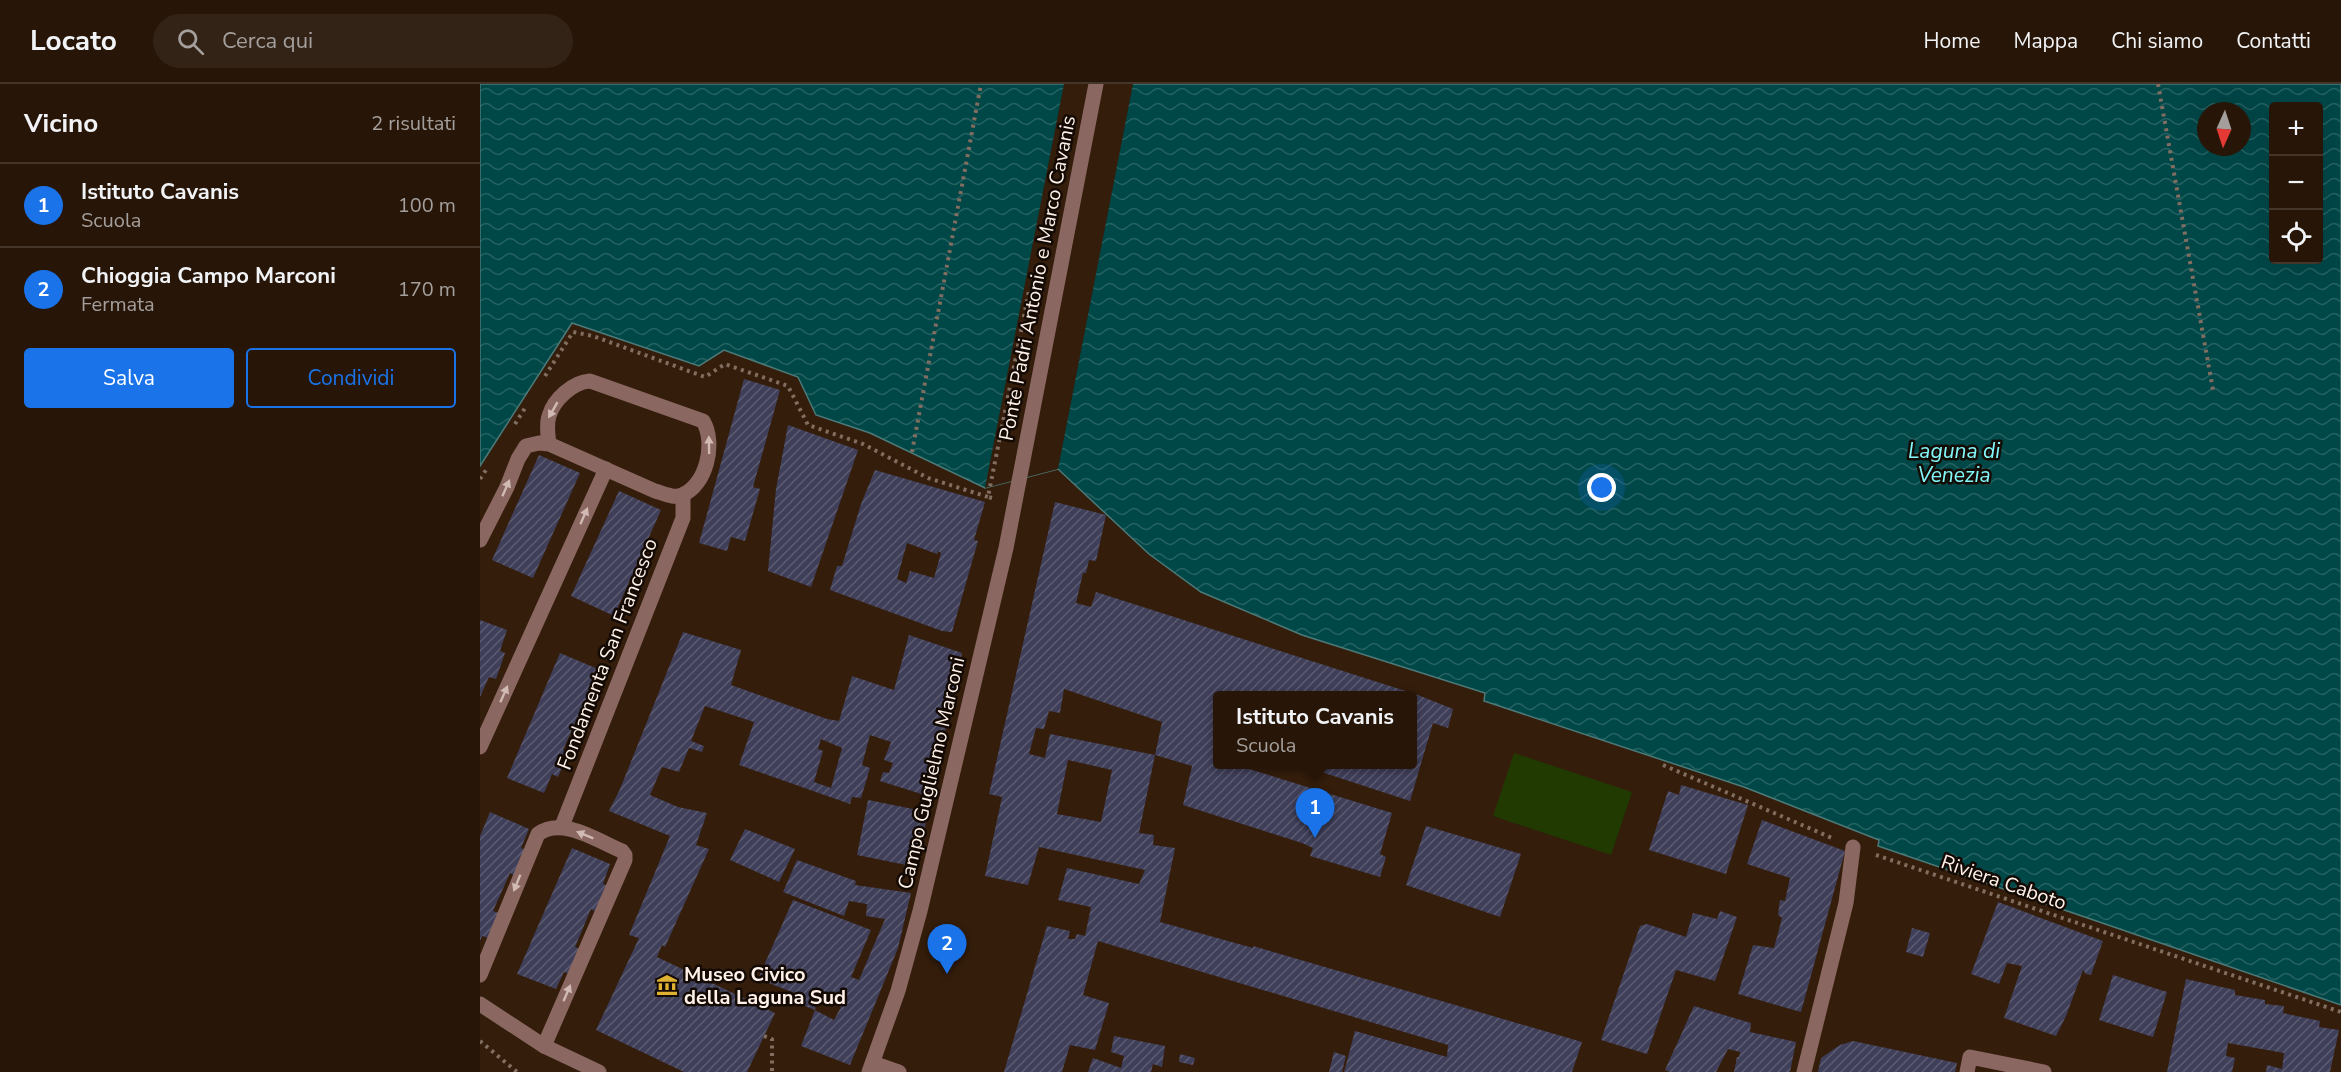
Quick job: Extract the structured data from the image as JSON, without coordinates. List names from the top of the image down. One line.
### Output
{"streets":{"street":["Ponte Padri Antonio e Marco Cavanis","Fondamenta San Francesco","Campo Guglielmo Marconi"],"path":["Riviera Caboto"]},"crossings":[["Ponte Padri Antonio e Marco Cavanis","Campo Guglielmo Marconi"]],"water":["Laguna di Venezia"],"places":{"museum":["Museo Civico della Laguna Sud"]},"north":"bottom","page":{"header":"Locato","search":"Cerca qui","nav":["Home","Mappa","Chi siamo","Contatti"],"heading":["Vicino","2 risultati"],"map_buttons":["+","−"],"list":[{"mark":"1","name":"Istituto Cavanis","note":"Scuola","value":"100 m"},{"mark":"2","name":"Chioggia Campo Marconi","note":"Fermata","value":"170 m"}],"buttons":["Salva","Condividi"],"popup":["Istituto Cavanis","Scuola"],"pins":["1","2"]}}
